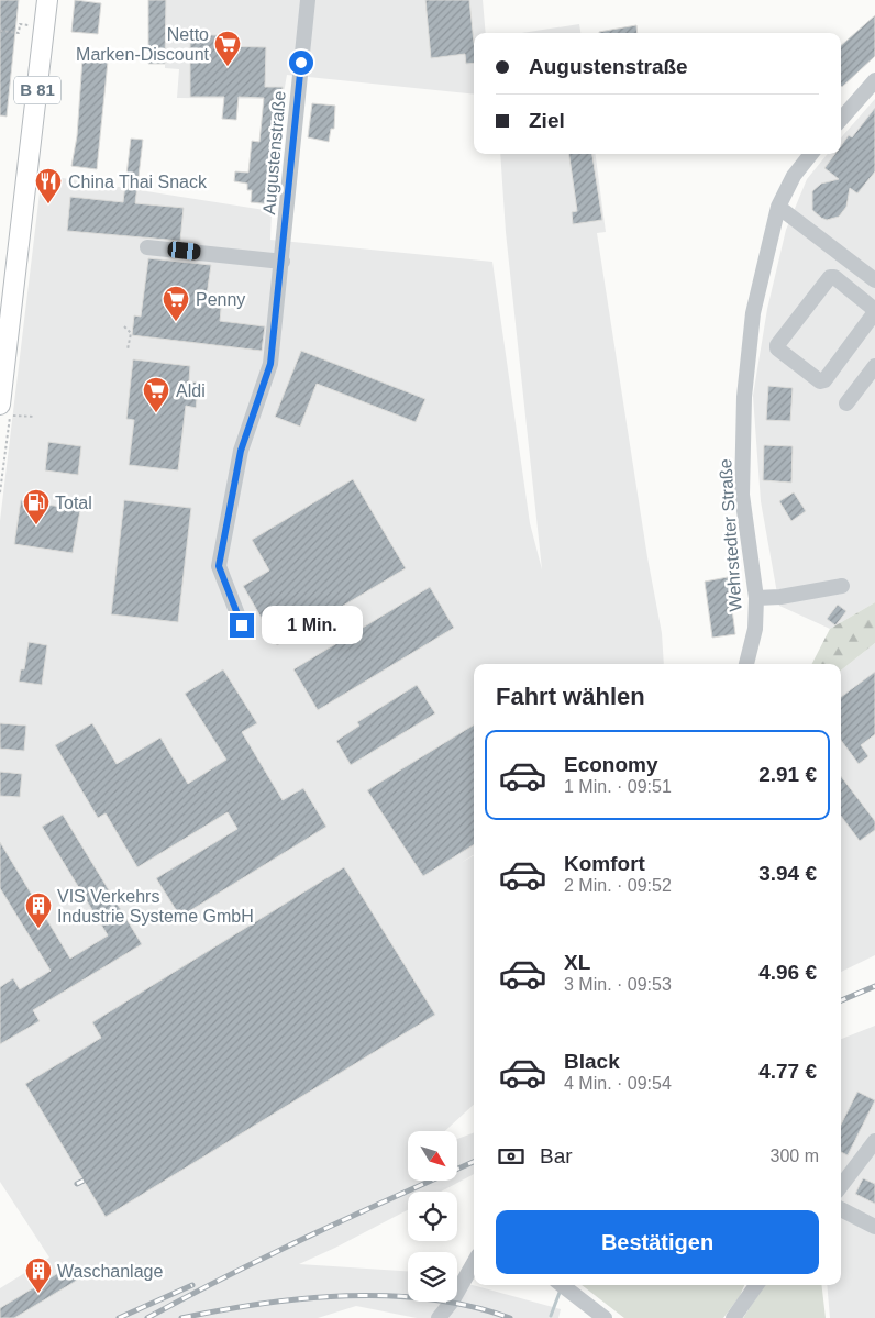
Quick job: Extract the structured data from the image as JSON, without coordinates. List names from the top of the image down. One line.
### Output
{"streets":{"main road":["B 81"],"street":["Augustenstraße","Wehrstedter Straße"]},"places":{"supermarket":["Netto Marken-Discount","Penny","Aldi"],"restaurant":["China Thai Snack"],"fuel station":["Total"],"building":["VIS Verkehrs Industrie Systeme GmbH","Waschanlage"]},"north":"bottom right","page":{"banner":["Augustenstraße","Ziel"],"bubble":"1 Min.","heading":"Fahrt wählen","list":[{"name":"Economy","note":"1 Min. · 09:51","value":"2.91 €"},{"name":"Komfort","note":"2 Min. · 09:52","value":"3.94 €"},{"name":"XL","note":"3 Min. · 09:53","value":"4.96 €"},{"name":"Black","note":"4 Min. · 09:54","value":"4.77 €"}],"pay":["Bar","300 m"],"buttons":"Bestätigen"}}
